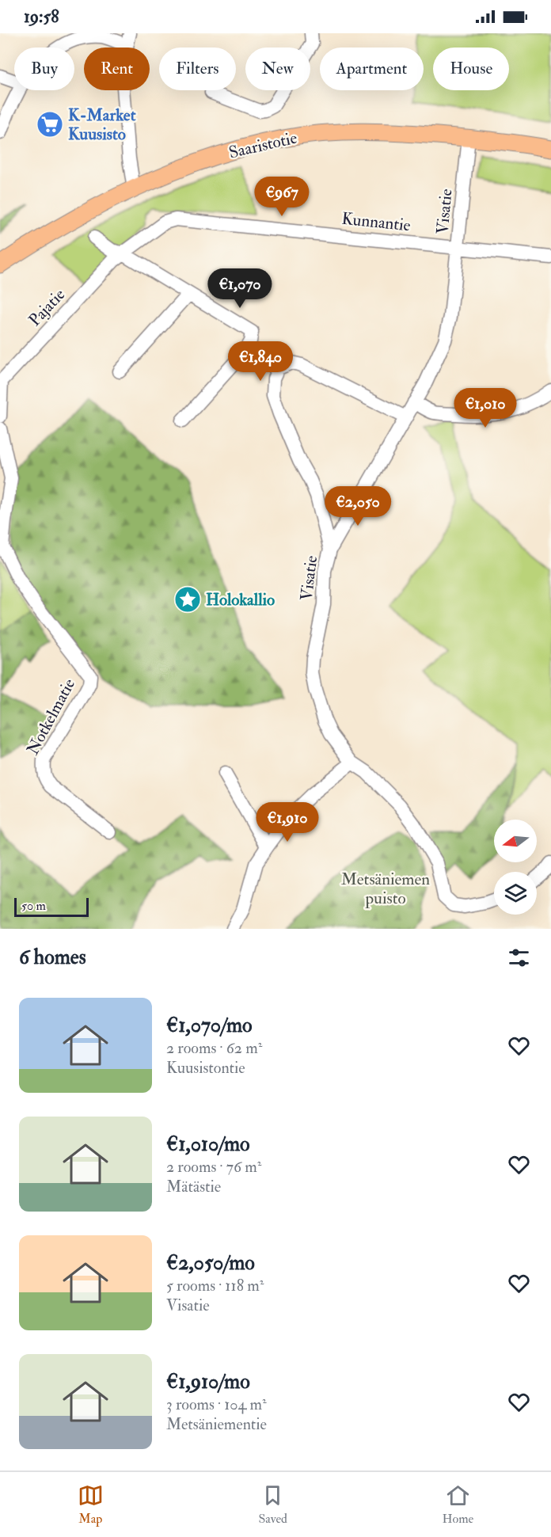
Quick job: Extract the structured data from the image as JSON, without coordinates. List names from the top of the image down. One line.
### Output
{"streets":{"main road":["Saaristotie"],"street":["Visatie","Kunnantie","Pajatie","Notkelmatie"]},"crossings":[["Saaristotie","Visatie"],["Visatie","Kunnantie"],["Kunnantie","Pajatie"]],"parks":["Metsäniemen puisto"],"places":{"supermarket":["K-Market Kuusisto"],"place":["Holokallio"]},"scale_bar":"50 m","north":"left","page":{"status":"19:58","chip":["Buy","Rent","Filters","New","Apartment","House"],"price":["€967","€1,070","€1,840","€1,010","€2,050","€1,910"],"scale":"50 m","heading":"6 homes","list":[{"name":"€1,070/mo","note":"2 rooms · 62 m² · Kuusistontie"},{"name":"€1,010/mo","note":"2 rooms · 76 m² · Mätästie"},{"name":"€2,050/mo","note":"5 rooms · 118 m² · Visatie"},{"name":"€1,910/mo","note":"3 rooms · 104 m² · Metsäniementie"}],"tabs":["Map","Saved","Home"]}}
